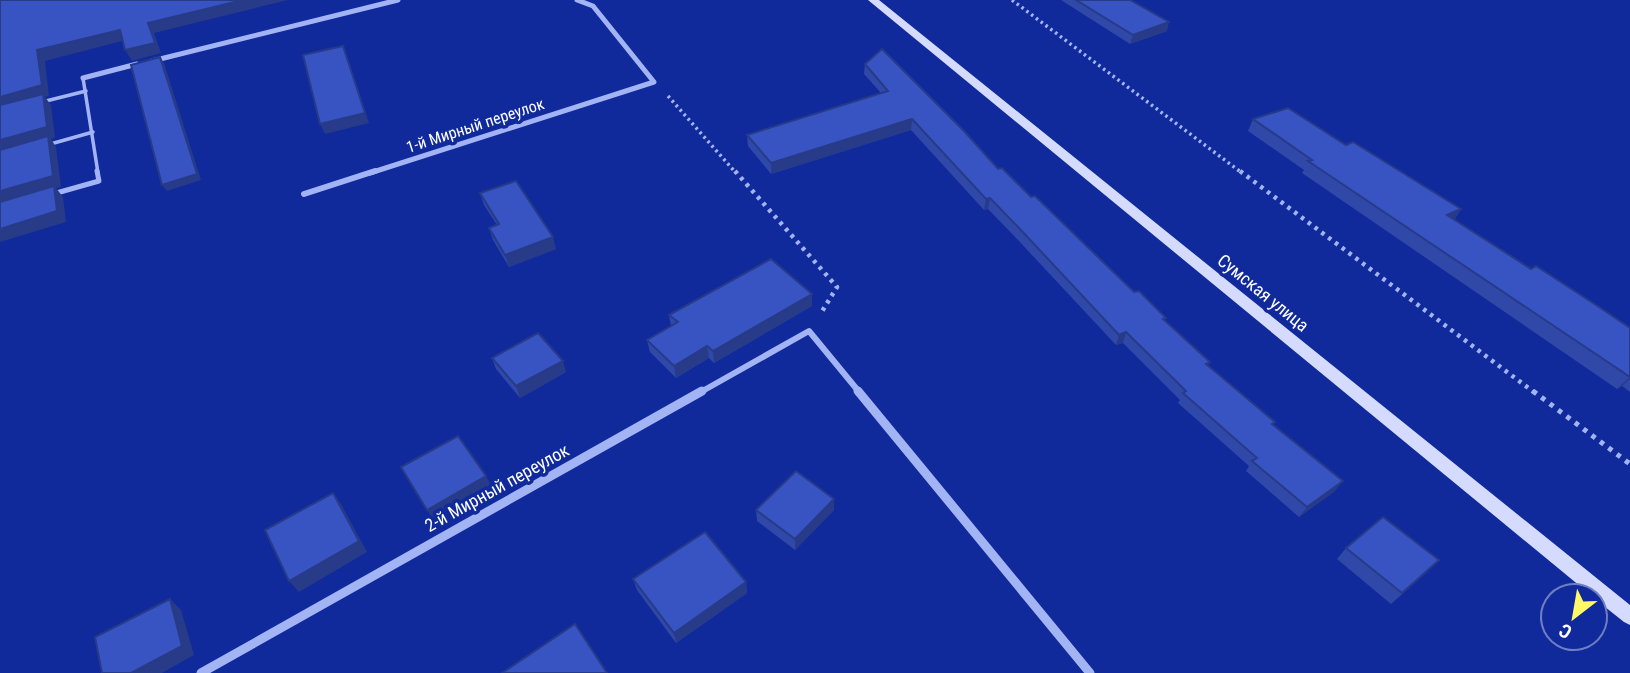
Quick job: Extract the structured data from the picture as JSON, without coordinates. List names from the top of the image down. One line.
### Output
{"streets":{"main road":["Сумская улица"],"street":["1-й Мирный переулок","2-й Мирный переулок"]},"north":"bottom left"}
